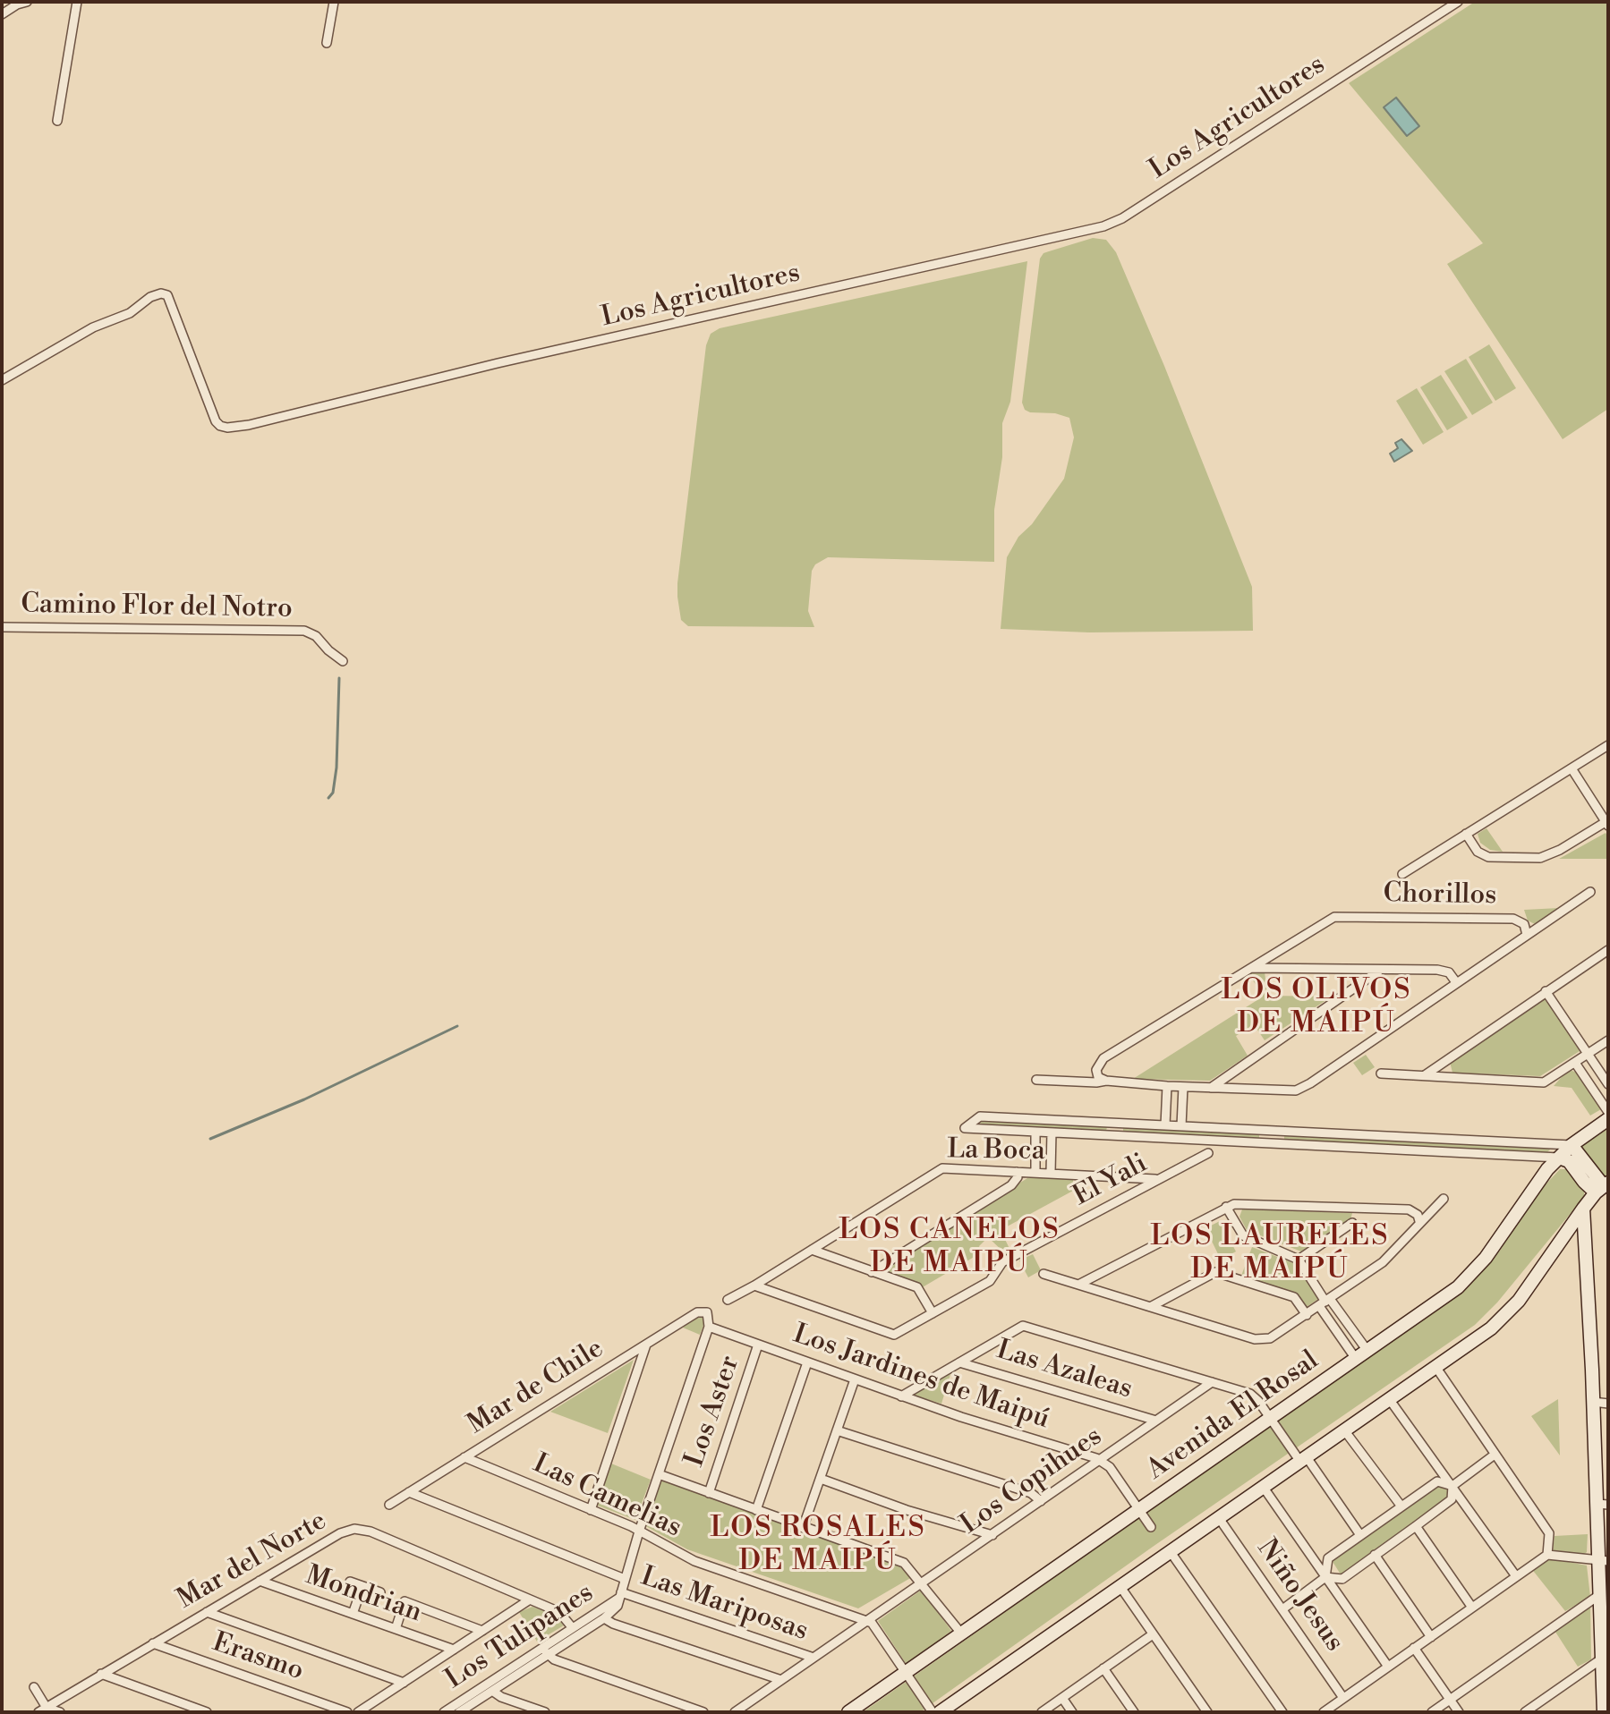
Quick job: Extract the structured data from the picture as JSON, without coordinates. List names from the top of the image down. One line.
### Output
{"streets":{"street":["Los Agricultores","Camino Flor del Notro","Chorillos","La Boca","El Yali","Las Azaleas","Los Jardines de Maipú","Mar de Chile","Los Aster","Avenida El Rosal","Los Copihues","Las Camelias","Mar del Norte","Mondrian","Niño Jesus","Las Mariposas","Los Tulipanes","Erasmo"]},"crossings":[["La Boca","El Yali"],["Las Azaleas","Los Copihues"],["Los Jardines de Maipú","Los Aster"],["Los Jardines de Maipú","Los Copihues"],["Los Jardines de Maipú","Los Tulipanes"],["Mar de Chile","Las Camelias"],["Mar de Chile","Los Tulipanes"],["Los Copihues","Las Camelias"],["Los Copihues","Las Mariposas"],["Las Camelias","Los Tulipanes"],["Mar del Norte","Mondrian"],["Mar del Norte","Los Tulipanes"],["Mar del Norte","Erasmo"],["Las Mariposas","Los Tulipanes"]],"districts":["LOS OLIVOS DE MAIPÚ","LOS CANELOS DE MAIPÚ","LOS LAURELES DE MAIPÚ","LOS ROSALES DE MAIPÚ"]}
